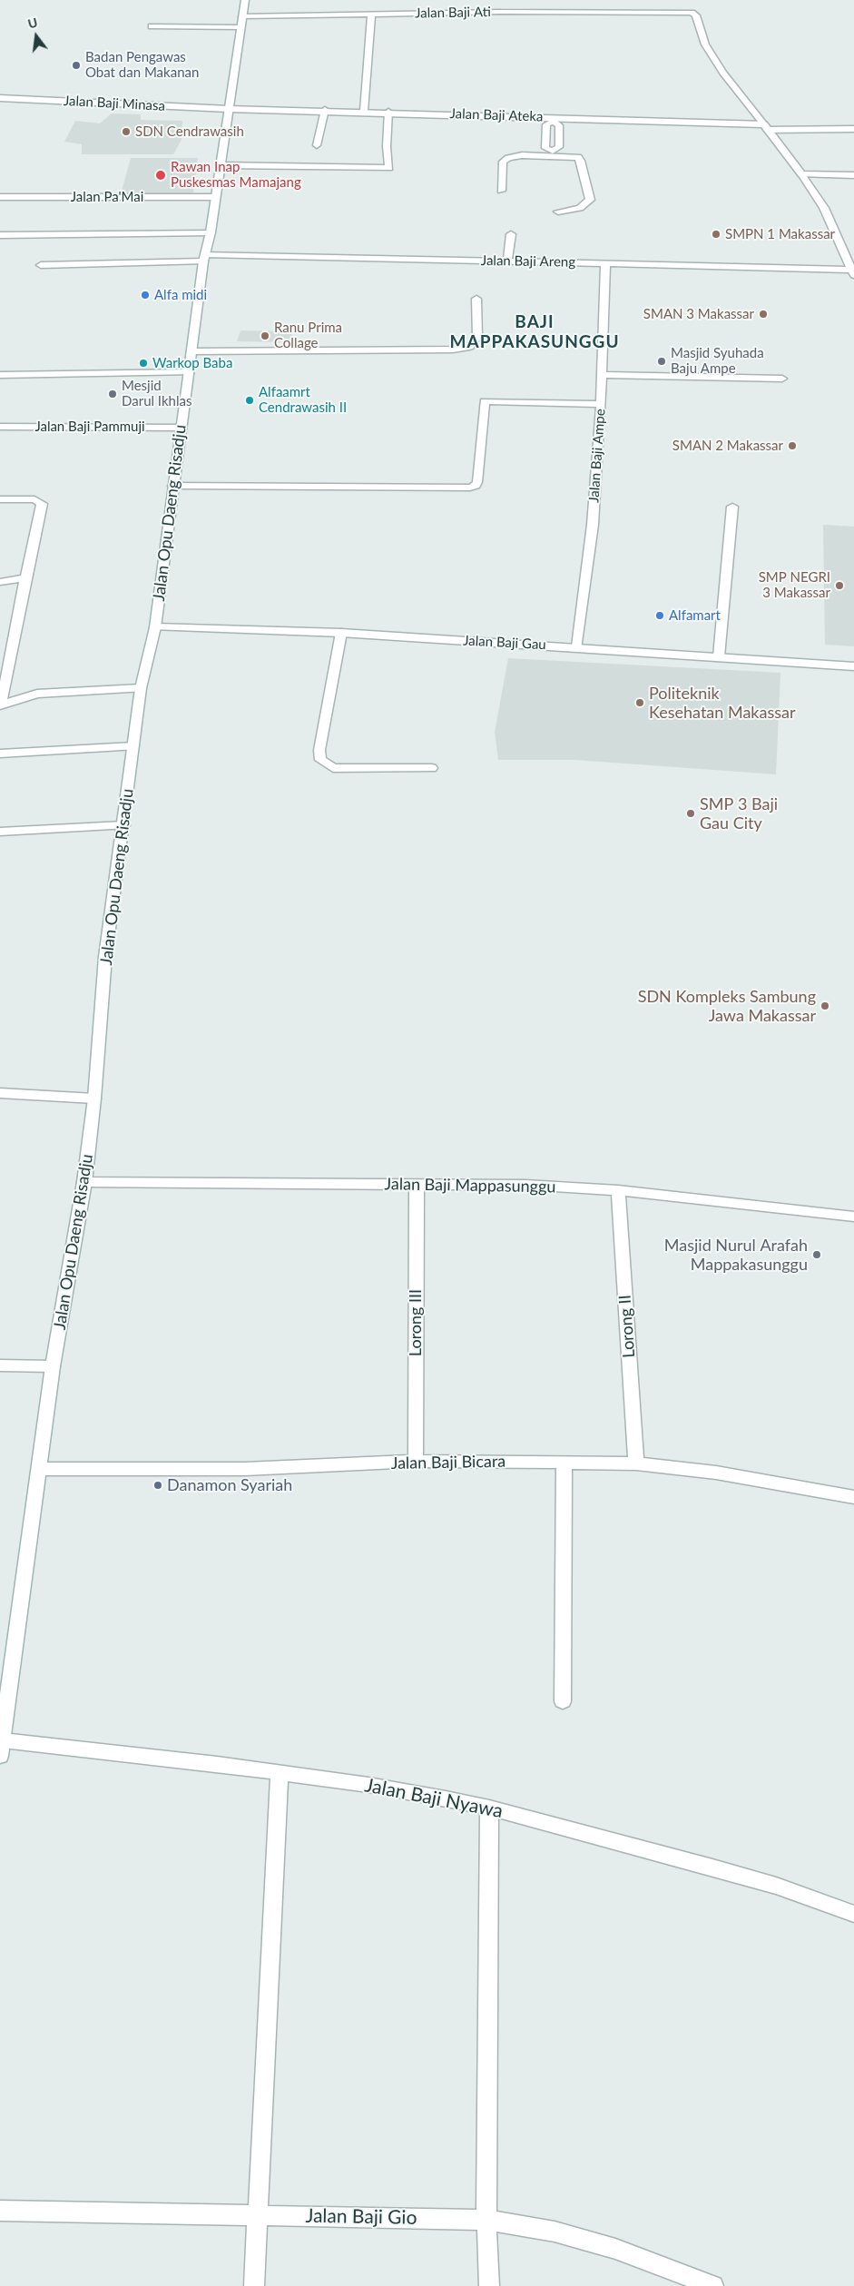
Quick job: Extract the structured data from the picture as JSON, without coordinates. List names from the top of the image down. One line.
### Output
{"streets":{"street":["Jalan Baji Ati","Jalan Baji Minasa","Jalan Baji Ateka","Jalan Pa'Mai","Jalan Baji Areng","Jalan Baji Pammuji","Jalan Baji Ampe","Jalan Opu Daeng Risadju","Jalan Baji Gau","Jalan Baji Mappasunggu","Lorong III","Lorong II","Jalan Baji Bicara","Jalan Baji Nyawa","Jalan Baji Gio"]},"crossings":[["Jalan Baji Ati","Jalan Baji Ateka"],["Jalan Baji Ati","Jalan Opu Daeng Risadju"],["Jalan Baji Minasa","Jalan Baji Ateka"],["Jalan Baji Minasa","Jalan Opu Daeng Risadju"],["Jalan Baji Ateka","Jalan Opu Daeng Risadju"],["Jalan Pa'Mai","Jalan Opu Daeng Risadju"],["Jalan Baji Areng","Jalan Baji Ampe"],["Jalan Baji Areng","Jalan Opu Daeng Risadju"],["Jalan Baji Pammuji","Jalan Opu Daeng Risadju"],["Jalan Baji Ampe","Jalan Baji Gau"],["Jalan Opu Daeng Risadju","Jalan Baji Gau"],["Jalan Opu Daeng Risadju","Jalan Baji Mappasunggu"],["Jalan Opu Daeng Risadju","Jalan Baji Bicara"],["Jalan Opu Daeng Risadju","Jalan Baji Nyawa"],["Jalan Baji Mappasunggu","Lorong III"],["Jalan Baji Mappasunggu","Lorong II"],["Lorong III","Jalan Baji Bicara"],["Lorong II","Jalan Baji Bicara"]],"districts":["BAJI MAPPAKASUNGGU"],"places":["Badan Pengawas Obat dan Makanan","SDN Cendrawasih","Rawan Inap Puskesmas Mamajang","SMPN 1 Makassar","Alfa midi","SMAN 3 Makassar","Ranu Prima Collage","Masjid Syuhada Baju Ampe","Warkop Baba","Mesjid Darul Ikhlas","Alfaamrt Cendrawasih II","SMAN 2 Makassar","SMP NEGRI 3 Makassar","Alfamart","Politeknik Kesehatan Makassar","SMP 3 Baji Gau City","SDN Kompleks Sambung Jawa Makassar","Masjid Nurul Arafah Mappakasunggu","Danamon Syariah"],"north":"top"}
